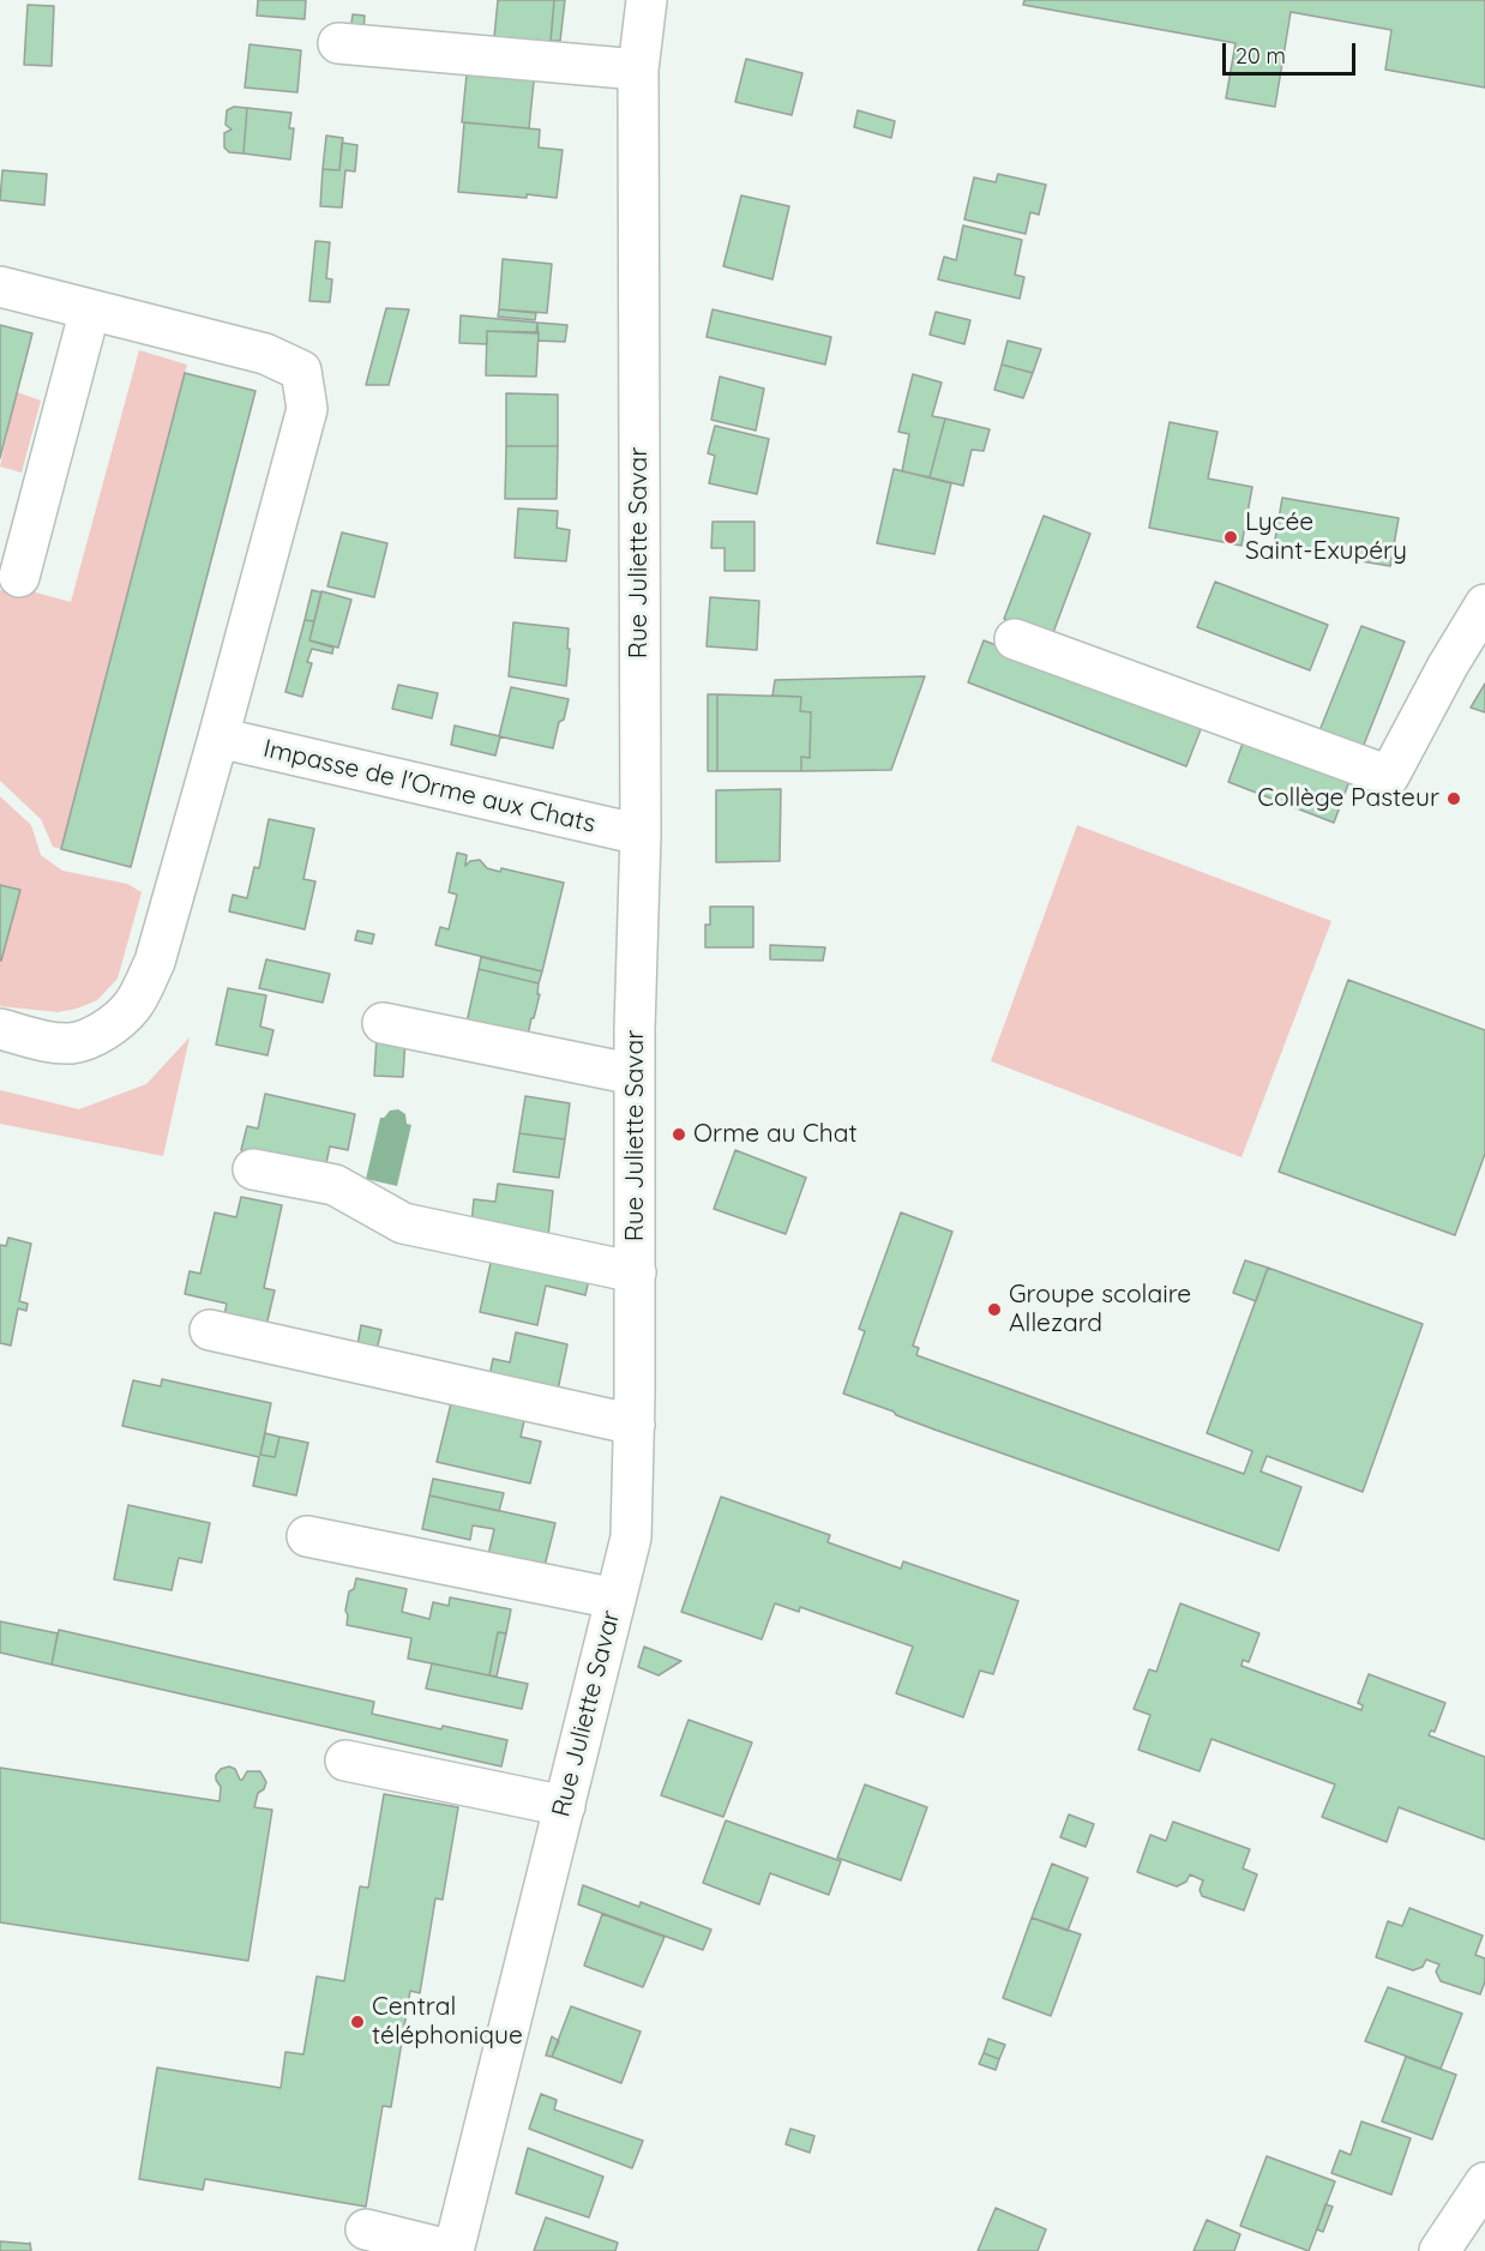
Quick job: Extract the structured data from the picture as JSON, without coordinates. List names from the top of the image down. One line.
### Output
{"streets":{"street":["Rue Juliette Savar","Impasse de l'Orme aux Chats"]},"crossings":[["Rue Juliette Savar","Impasse de l'Orme aux Chats"]],"places":["Lycée Saint-Exupéry","Collège Pasteur","Orme au Chat","Groupe scolaire Allezard","Central téléphonique"],"scale_bar":"20 m"}
